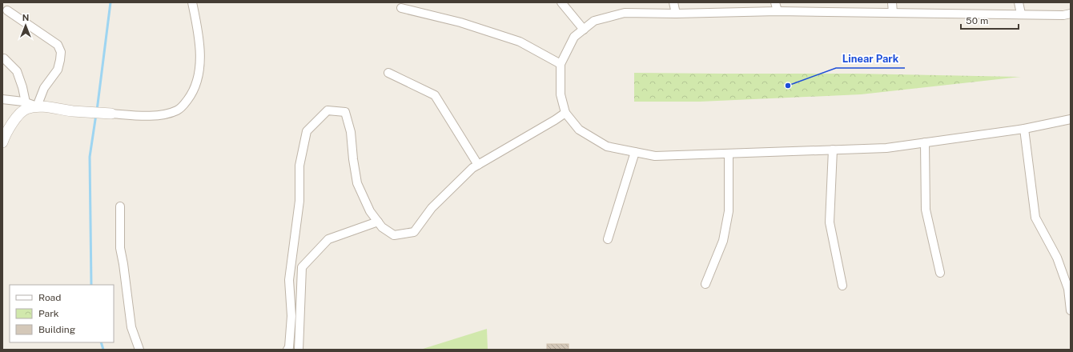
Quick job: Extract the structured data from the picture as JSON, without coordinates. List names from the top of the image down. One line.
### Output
{"places":["Linear Park"],"legend":["Road","Park","Building"],"scale_bar":"50 m","north":"top"}
